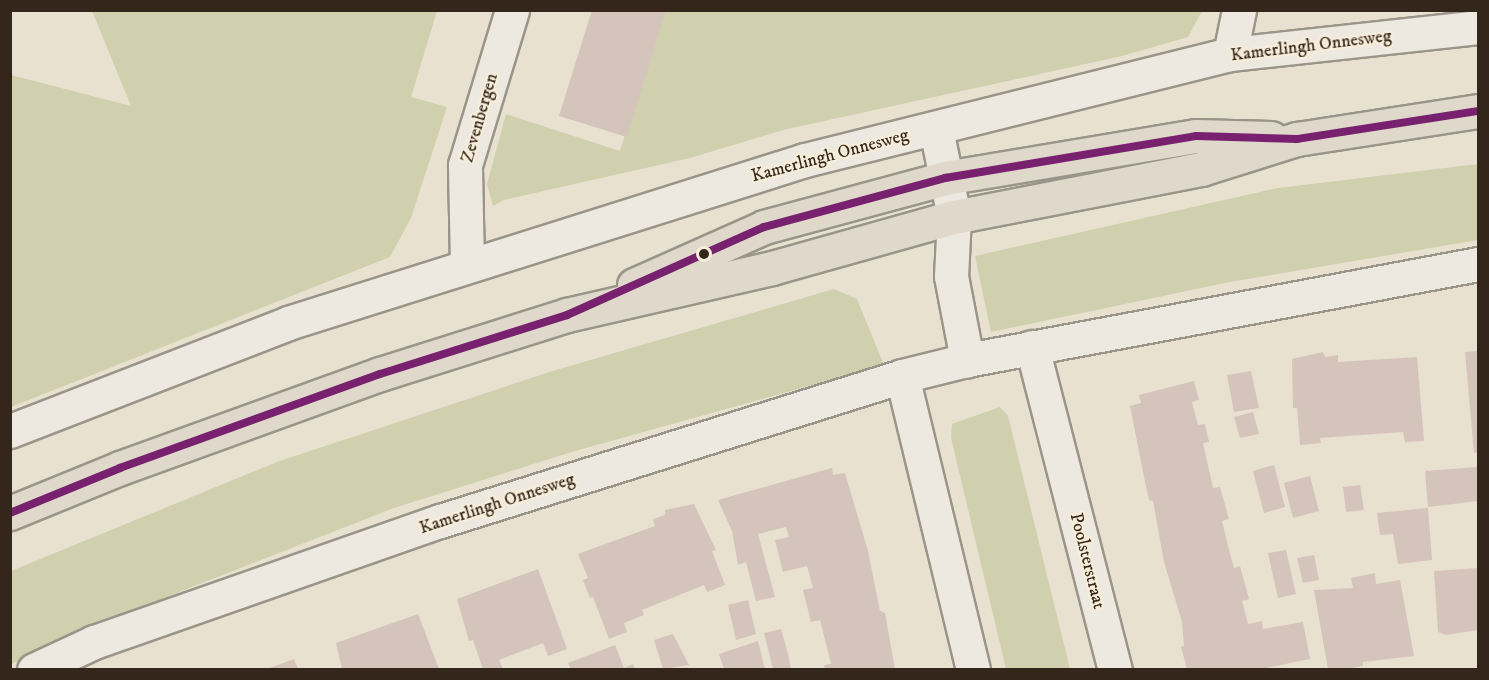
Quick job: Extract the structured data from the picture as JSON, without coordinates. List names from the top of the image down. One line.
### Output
{"streets":{"street":["Kamerlingh Onnesweg","Zevenbergen","Poolsterstraat"]},"crossings":[["Kamerlingh Onnesweg","Zevenbergen"],["Kamerlingh Onnesweg","Poolsterstraat"]]}
